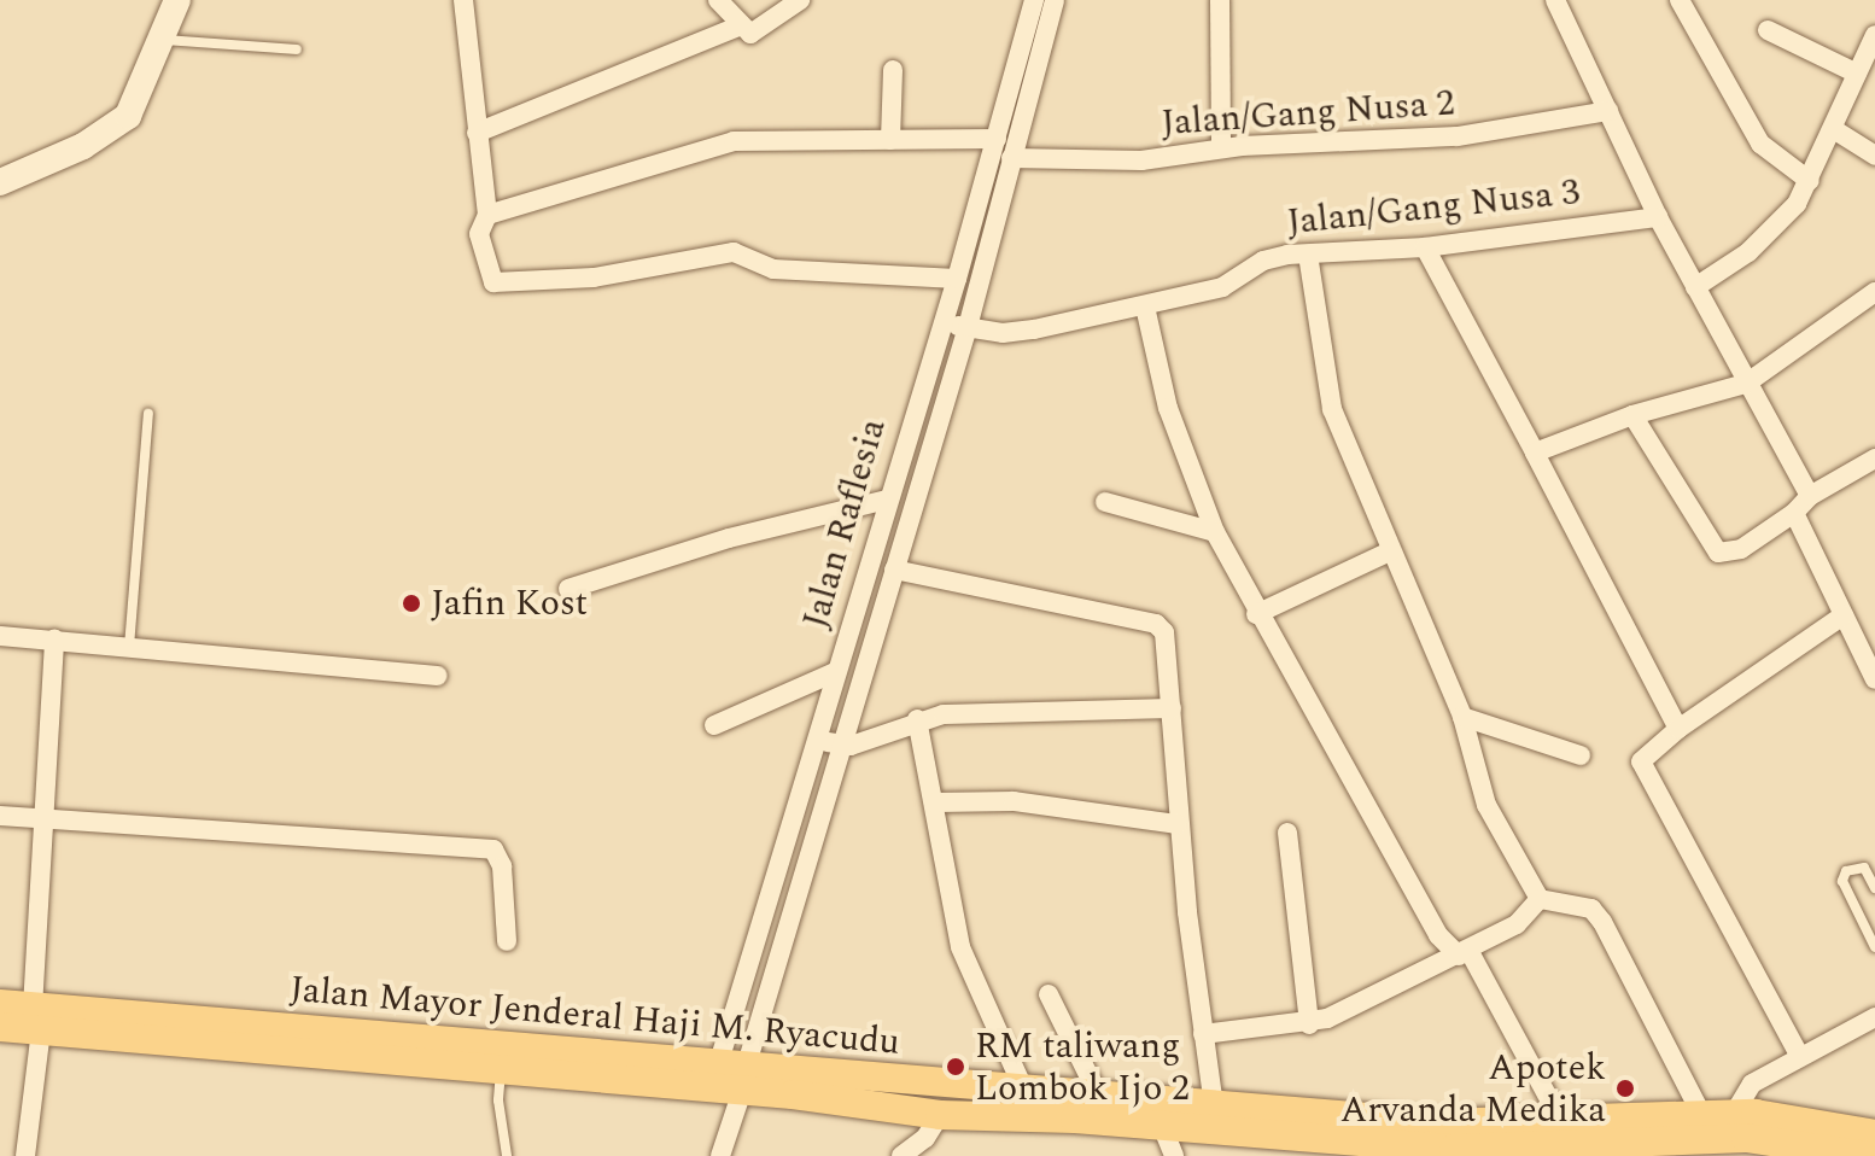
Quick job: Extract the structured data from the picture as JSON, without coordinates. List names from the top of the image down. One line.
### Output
{"streets":{"main road":["Jalan Mayor Jenderal Haji M. Ryacudu"],"street":["Jalan/Gang Nusa 2","Jalan/Gang Nusa 3","Jalan Raflesia"]},"crossings":[["Jalan/Gang Nusa 2","Jalan Raflesia"],["Jalan/Gang Nusa 3","Jalan Raflesia"],["Jalan Raflesia","Jalan Mayor Jenderal Haji M. Ryacudu"]],"places":["Jafin Kost","RM taliwang Lombok Ijo 2","Apotek Arvanda Medika"]}
